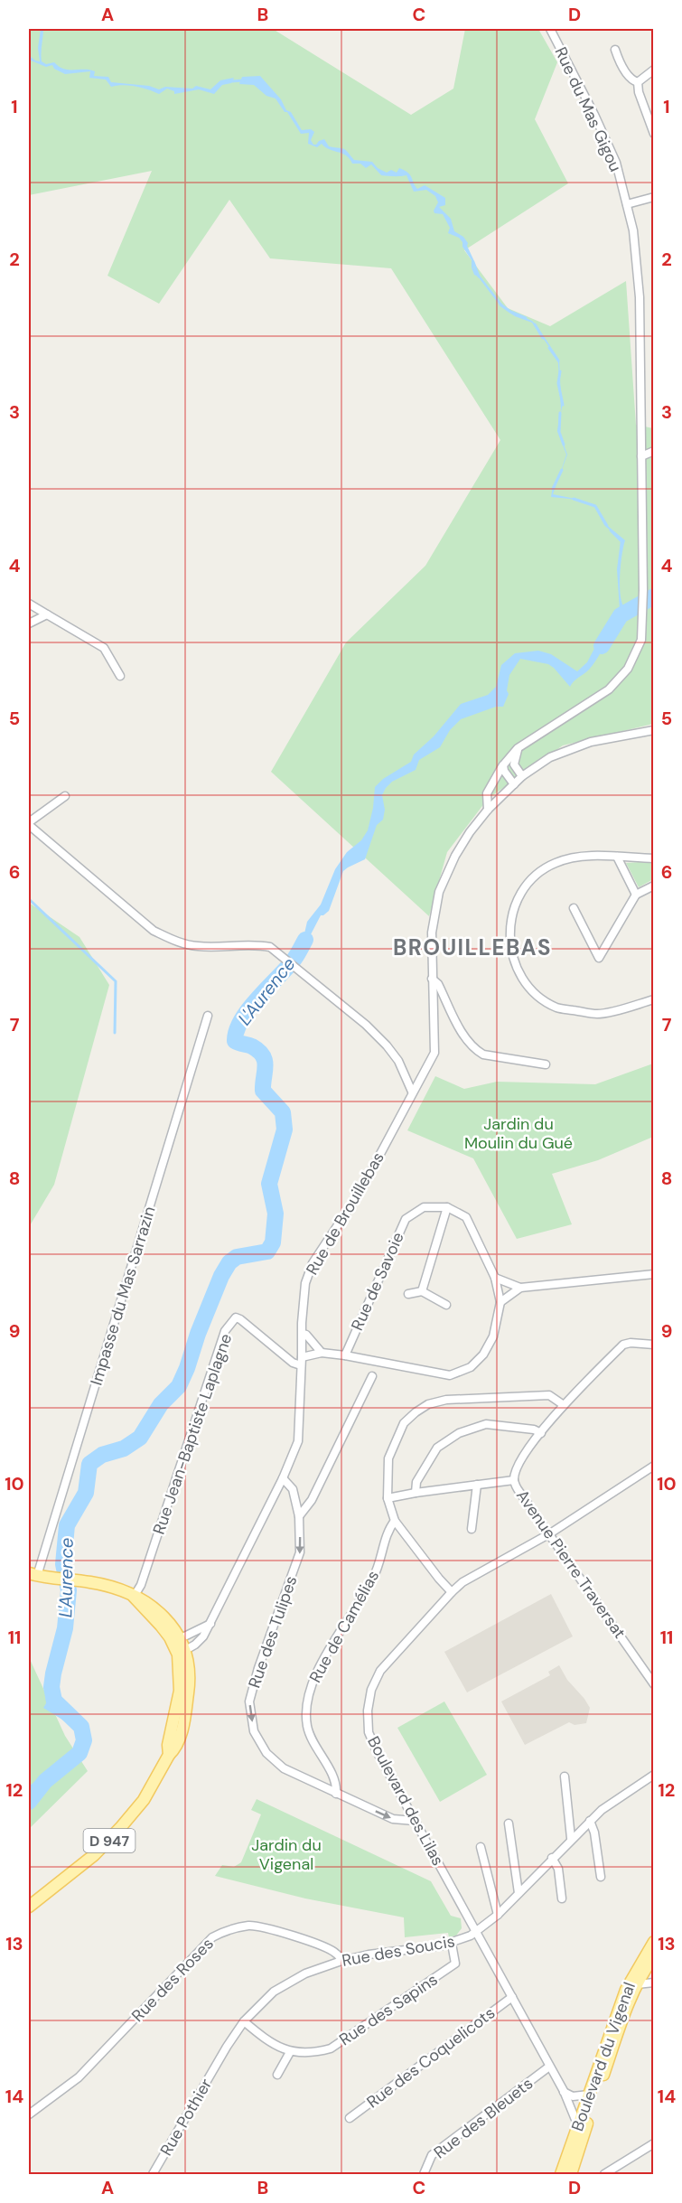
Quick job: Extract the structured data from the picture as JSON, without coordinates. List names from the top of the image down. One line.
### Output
{"streets":{"main road":["D 947","Boulevard du Vigenal"],"street":["Rue du Mas Gigou","Rue de Brouillebas","Rue de Savoie","Impasse du Mas Sarrazin","Rue Jean-Baptiste Laplagne","Avenue Pierre Traversat","Rue de Camélias","Rue des Tulipes","Boulevard des Lilas","Rue des Soucis","Rue des Roses","Rue des Sapins","Rue des Coquelicots","Rue Pothier","Rue des Bleuets"]},"crossings":[["Rue du Mas Gigou","Rue de Brouillebas"],["Rue de Brouillebas","Rue Jean-Baptiste Laplagne"],["Rue de Brouillebas","Rue des Tulipes"],["Rue de Brouillebas","D 947"],["Impasse du Mas Sarrazin","D 947"],["Rue Jean-Baptiste Laplagne","D 947"],["Avenue Pierre Traversat","Boulevard des Lilas"],["Rue de Camélias","Rue des Tulipes"],["Rue des Tulipes","Boulevard des Lilas"],["Boulevard des Lilas","Rue des Soucis"],["Boulevard des Lilas","Boulevard du Vigenal"],["Boulevard des Lilas","Rue des Coquelicots"],["Boulevard des Lilas","Rue des Bleuets"],["Rue des Soucis","Rue des Roses"],["Rue des Soucis","Rue des Sapins"],["Rue des Soucis","Rue Pothier"]],"districts":["BROUILLEBAS"],"water":["L'Aurence"],"parks":["Jardin du Moulin du Gué","Jardin du Vigenal"],"grid":{"columns":["A","B","C","D"],"rows":["1","2","3","4","5","6","7","8","9","10","11","12","13","14"]}}
